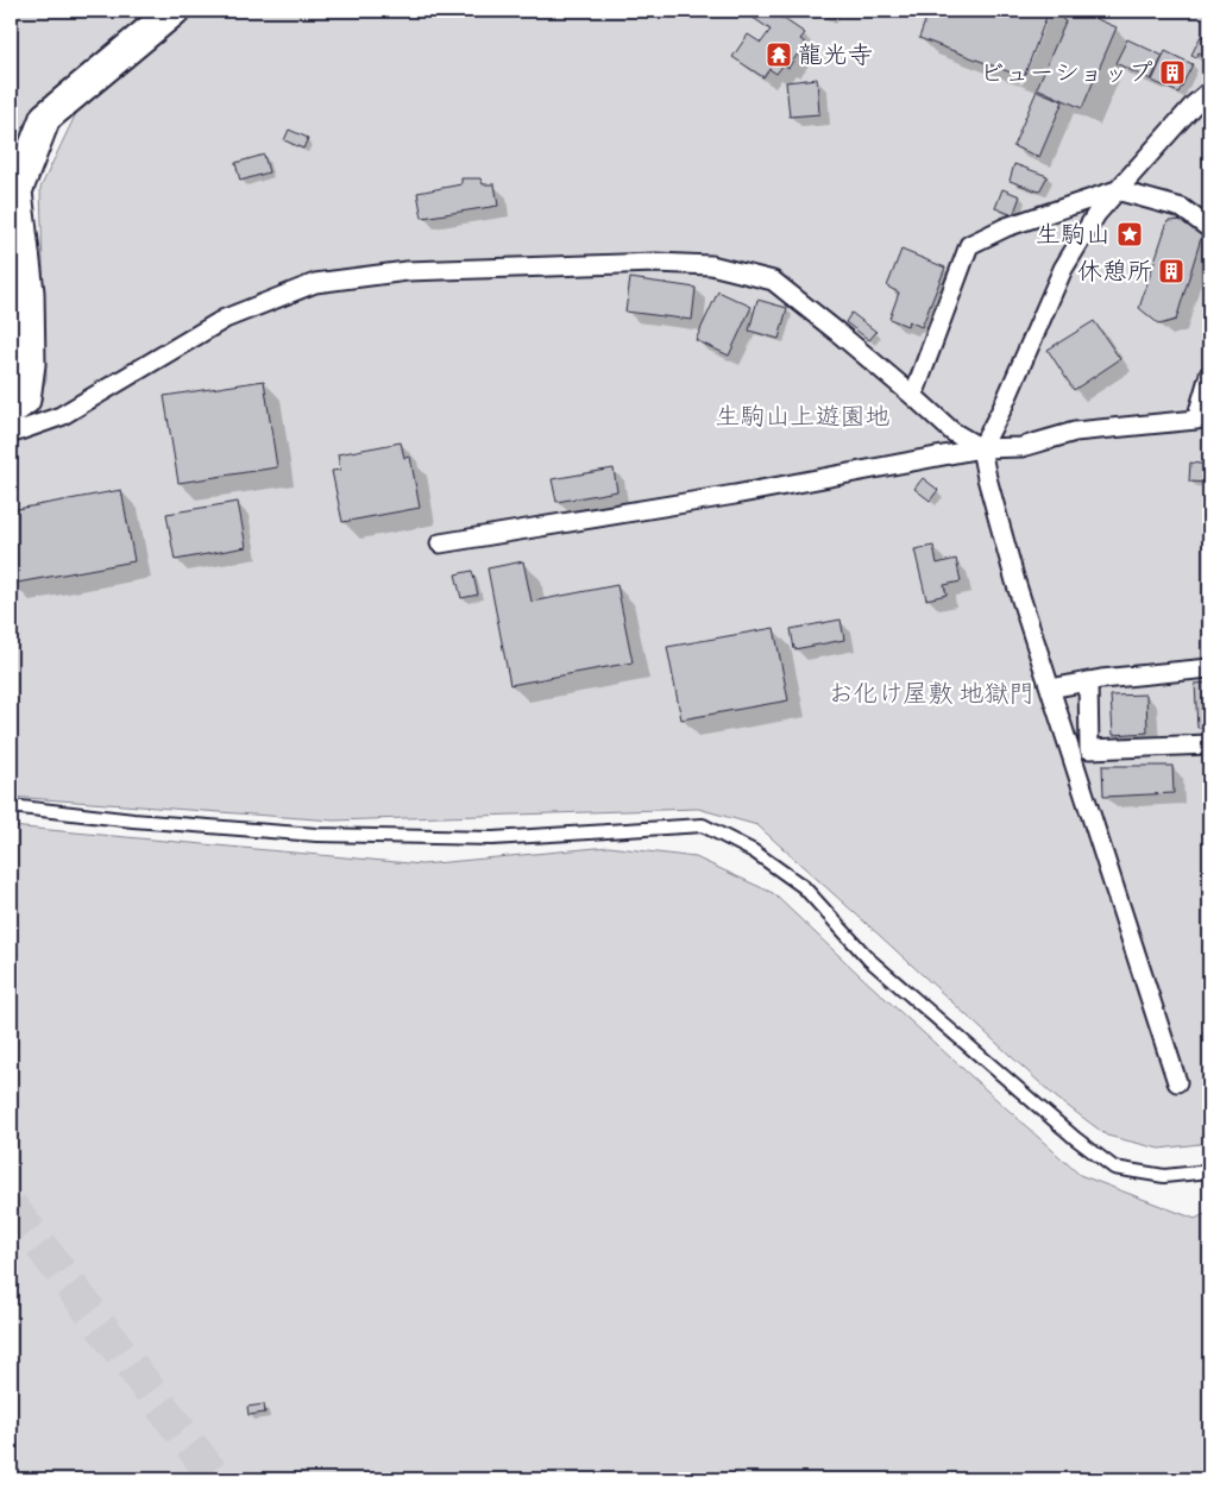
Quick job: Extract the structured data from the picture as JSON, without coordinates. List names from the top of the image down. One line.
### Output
{"parks":["生駒山上遊園地","お化け屋敷 地獄門"],"places":{"temple":["龍光寺"],"building":["ビューショップ","休憩所"],"place":["生駒山"]}}
